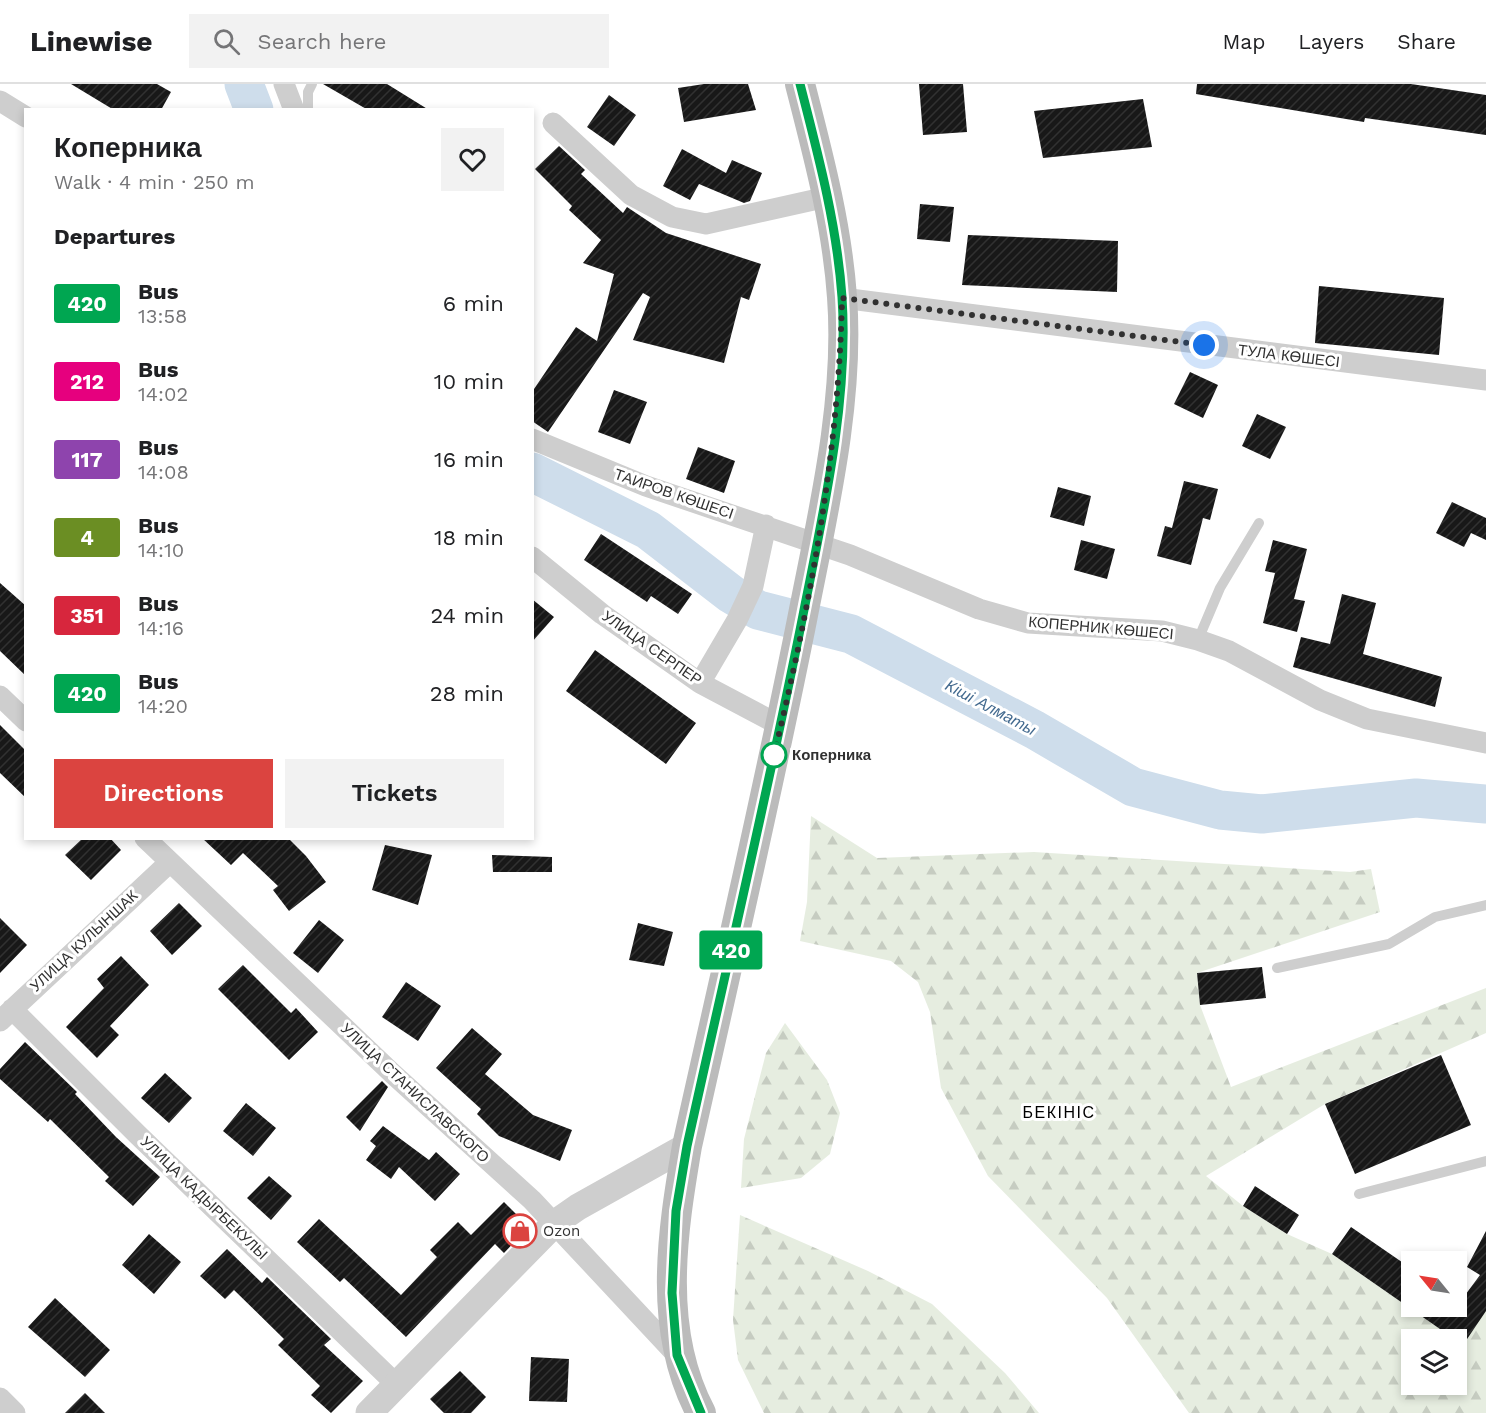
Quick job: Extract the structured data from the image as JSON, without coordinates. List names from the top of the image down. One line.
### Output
{"streets":{"street":["ТУЛА КӨШЕСІ","ТАИРОВ КӨШЕСІ","КОПЕРНИК КӨШЕСІ","УЛИЦА СЕРПЕР","УЛИЦА КУЛЫНШАК","УЛИЦА СТАНИСЛАВСКОГО","УЛИЦА КАДЫРБЕКУЛЫ"]},"crossings":[["ТАИРОВ КӨШЕСІ","КОПЕРНИК КӨШЕСІ"],["УЛИЦА КУЛЫНШАК","УЛИЦА СТАНИСЛАВСКОГО"],["УЛИЦА КУЛЫНШАК","УЛИЦА КАДЫРБЕКУЛЫ"]],"districts":["БЕКІНІС"],"water":["Кіші Алматы"],"places":{"other":["Коперника"],"shop":["Ozon"]},"lines":["bus line 420"],"north":"top left","page":{"header":"Linewise","search":"Search here","nav":["Map","Layers","Share"],"on_map":"420","heading":[["Коперника","Walk · 4 min · 250 m"],"Departures"],"list":[{"mark":"420","name":"Bus","note":"13:58","value":"6 min"},{"mark":"212","name":"Bus","note":"14:02","value":"10 min"},{"mark":"117","name":"Bus","note":"14:08","value":"16 min"},{"mark":"4","name":"Bus","note":"14:10","value":"18 min"},{"mark":"351","name":"Bus","note":"14:16","value":"24 min"},{"mark":"420","name":"Bus","note":"14:20","value":"28 min"}],"buttons":["Directions","Tickets"]}}
